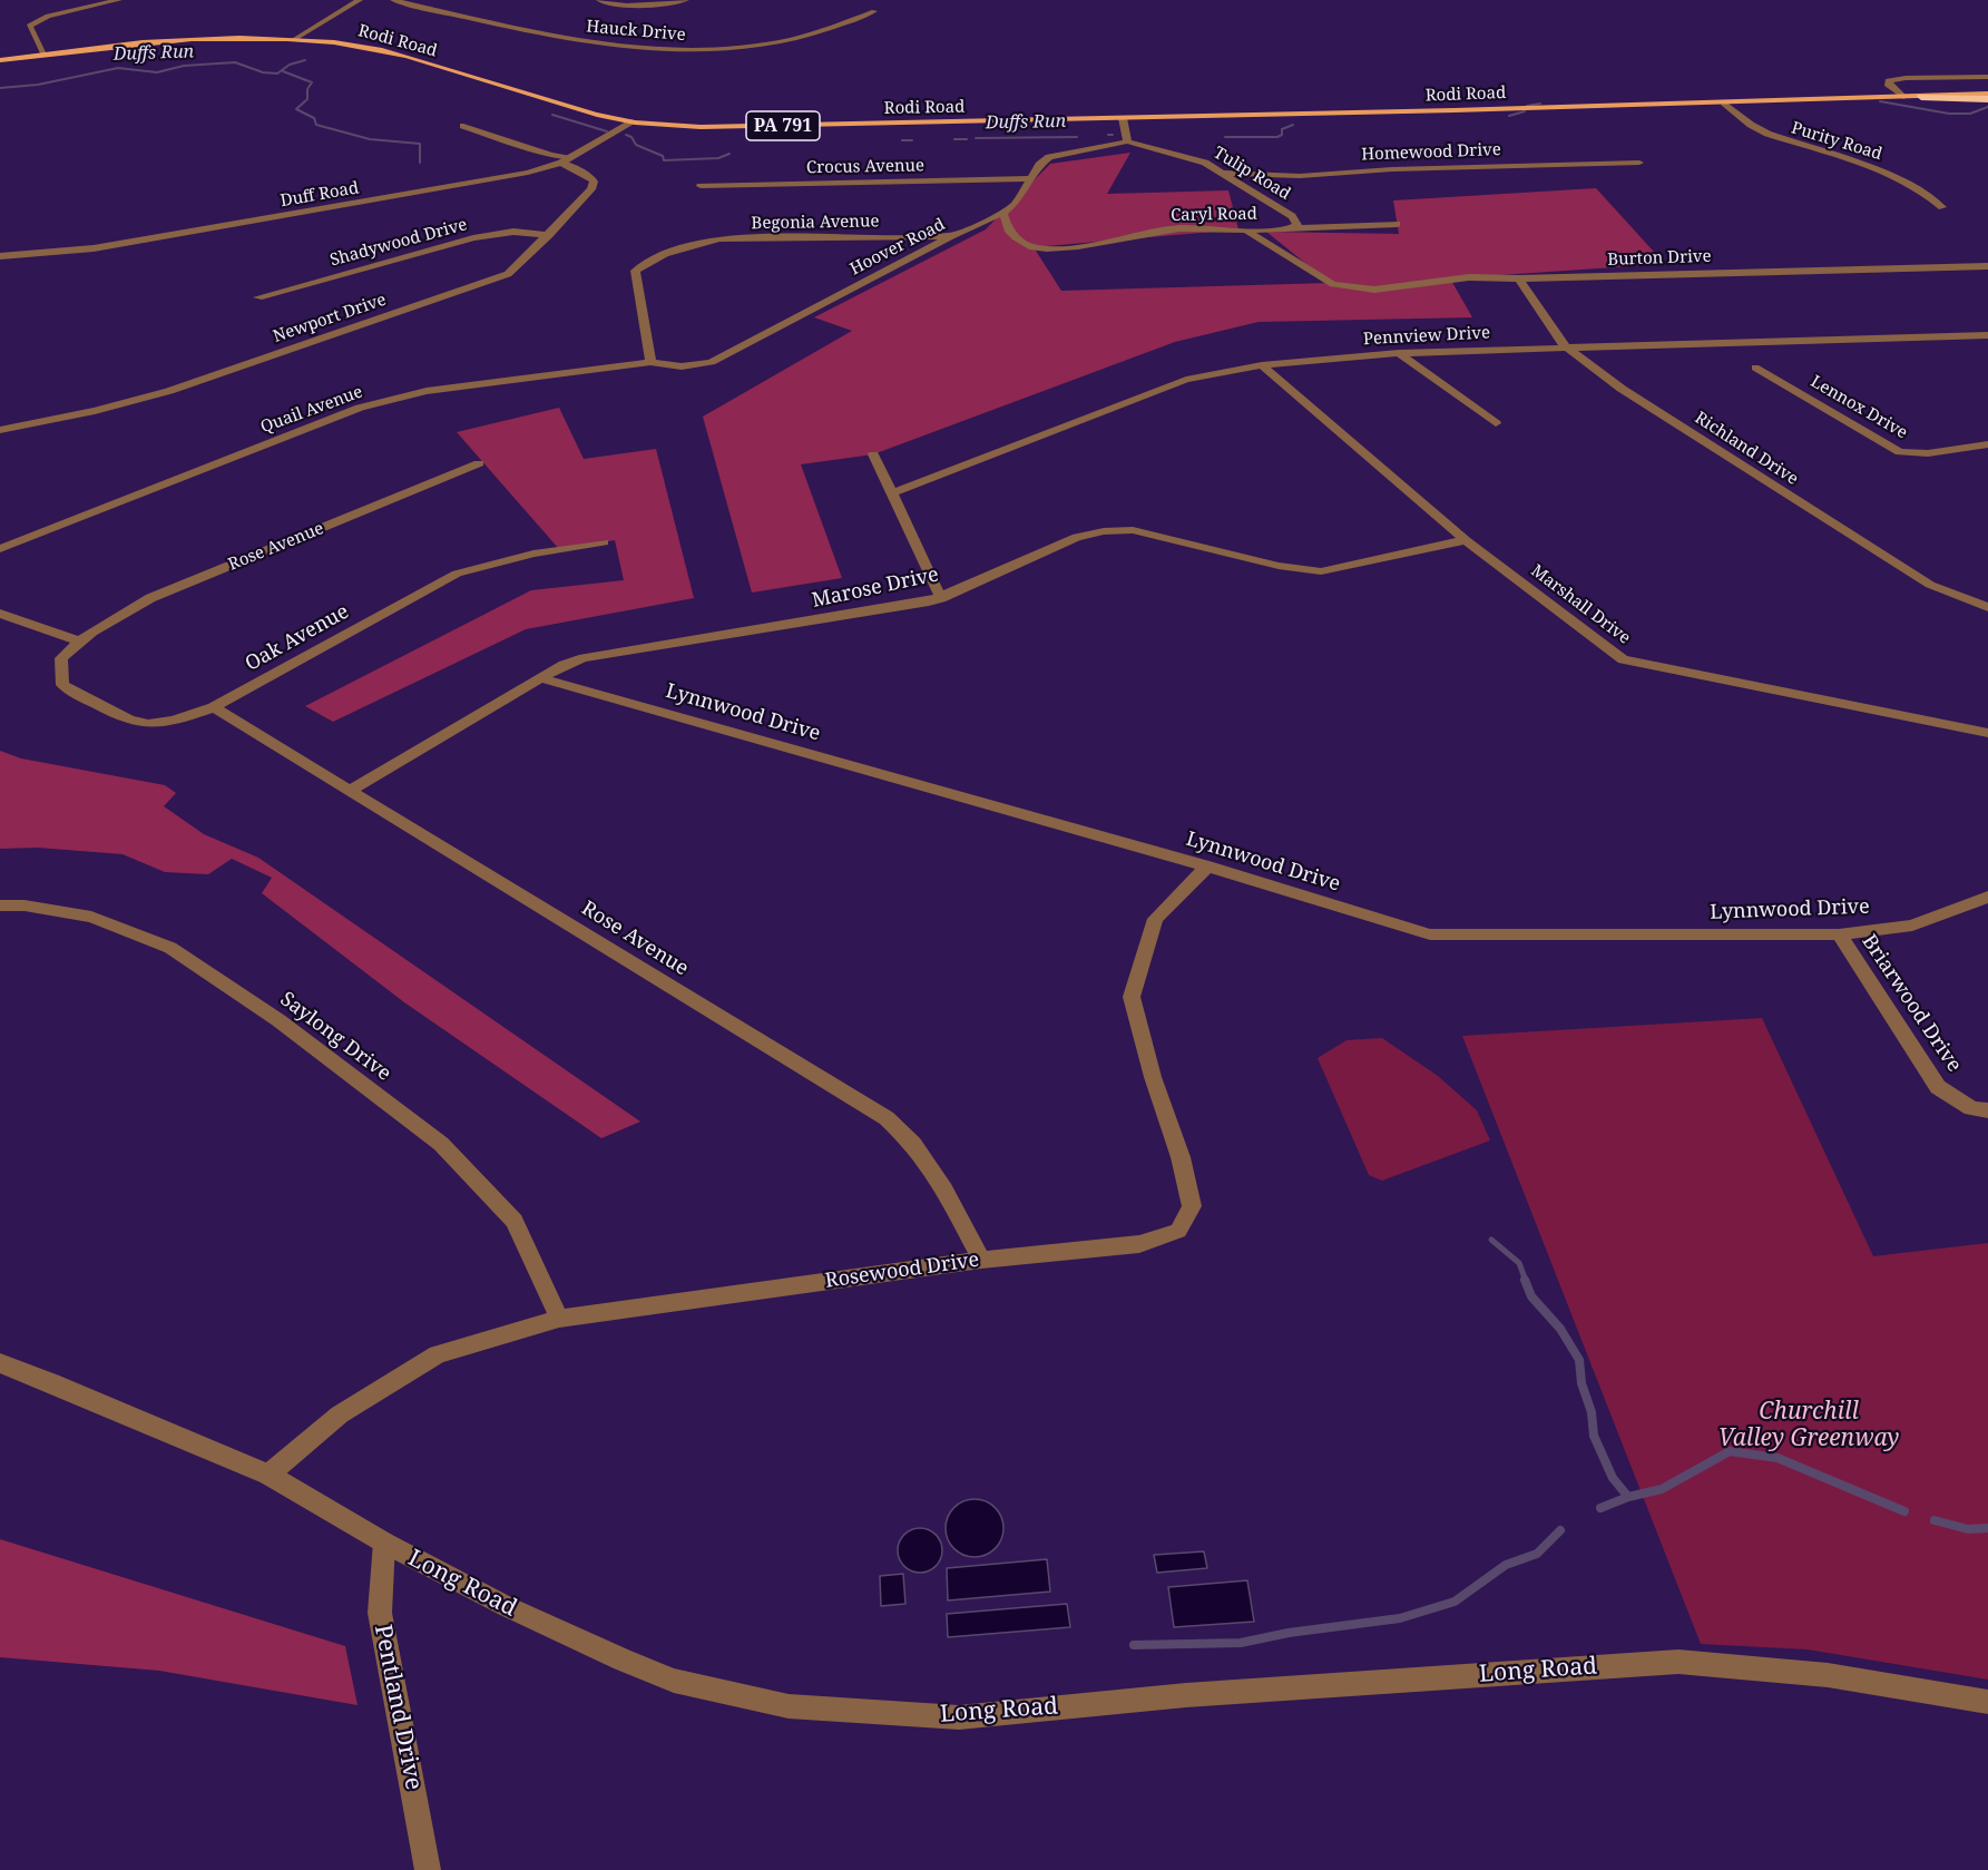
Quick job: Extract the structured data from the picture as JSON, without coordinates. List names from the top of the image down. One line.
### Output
{"streets":{"main road":["Rodi Road","PA 791"],"street":["Hauck Drive","Purity Road","Homewood Drive","Crocus Avenue","Tulip Road","Duff Road","Caryl Road","Begonia Avenue","Shadywood Drive","Hoover Road","Burton Drive","Newport Drive","Pennview Drive","Lennox Drive","Quail Avenue","Richland Drive","Rose Avenue","Marose Drive","Marshall Drive","Oak Avenue","Lynnwood Drive","Briarwood Drive","Saylong Drive","Rosewood Drive","Long Road","Pentland Drive"]},"crossings":[["Rodi Road","Purity Road"],["Rodi Road","Duff Road"],["Homewood Drive","Tulip Road"],["Crocus Avenue","Hoover Road"],["Tulip Road","Caryl Road"],["Tulip Road","Hoover Road"],["Duff Road","Newport Drive"],["Caryl Road","Hoover Road"],["Caryl Road","Burton Drive"],["Begonia Avenue","Hoover Road"],["Begonia Avenue","Quail Avenue"],["Shadywood Drive","Newport Drive"],["Hoover Road","Quail Avenue"],["Burton Drive","Richland Drive"],["Pennview Drive","Richland Drive"],["Pennview Drive","Marshall Drive"],["Rose Avenue","Marose Drive"],["Rose Avenue","Oak Avenue"],["Rose Avenue","Rosewood Drive"],["Marose Drive","Marshall Drive"],["Marose Drive","Lynnwood Drive"],["Lynnwood Drive","Briarwood Drive"],["Lynnwood Drive","Rosewood Drive"],["Saylong Drive","Rosewood Drive"],["Rosewood Drive","Long Road"],["Long Road","Pentland Drive"]],"water":["Duffs Run"],"parks":["Churchill Valley Greenway"]}
